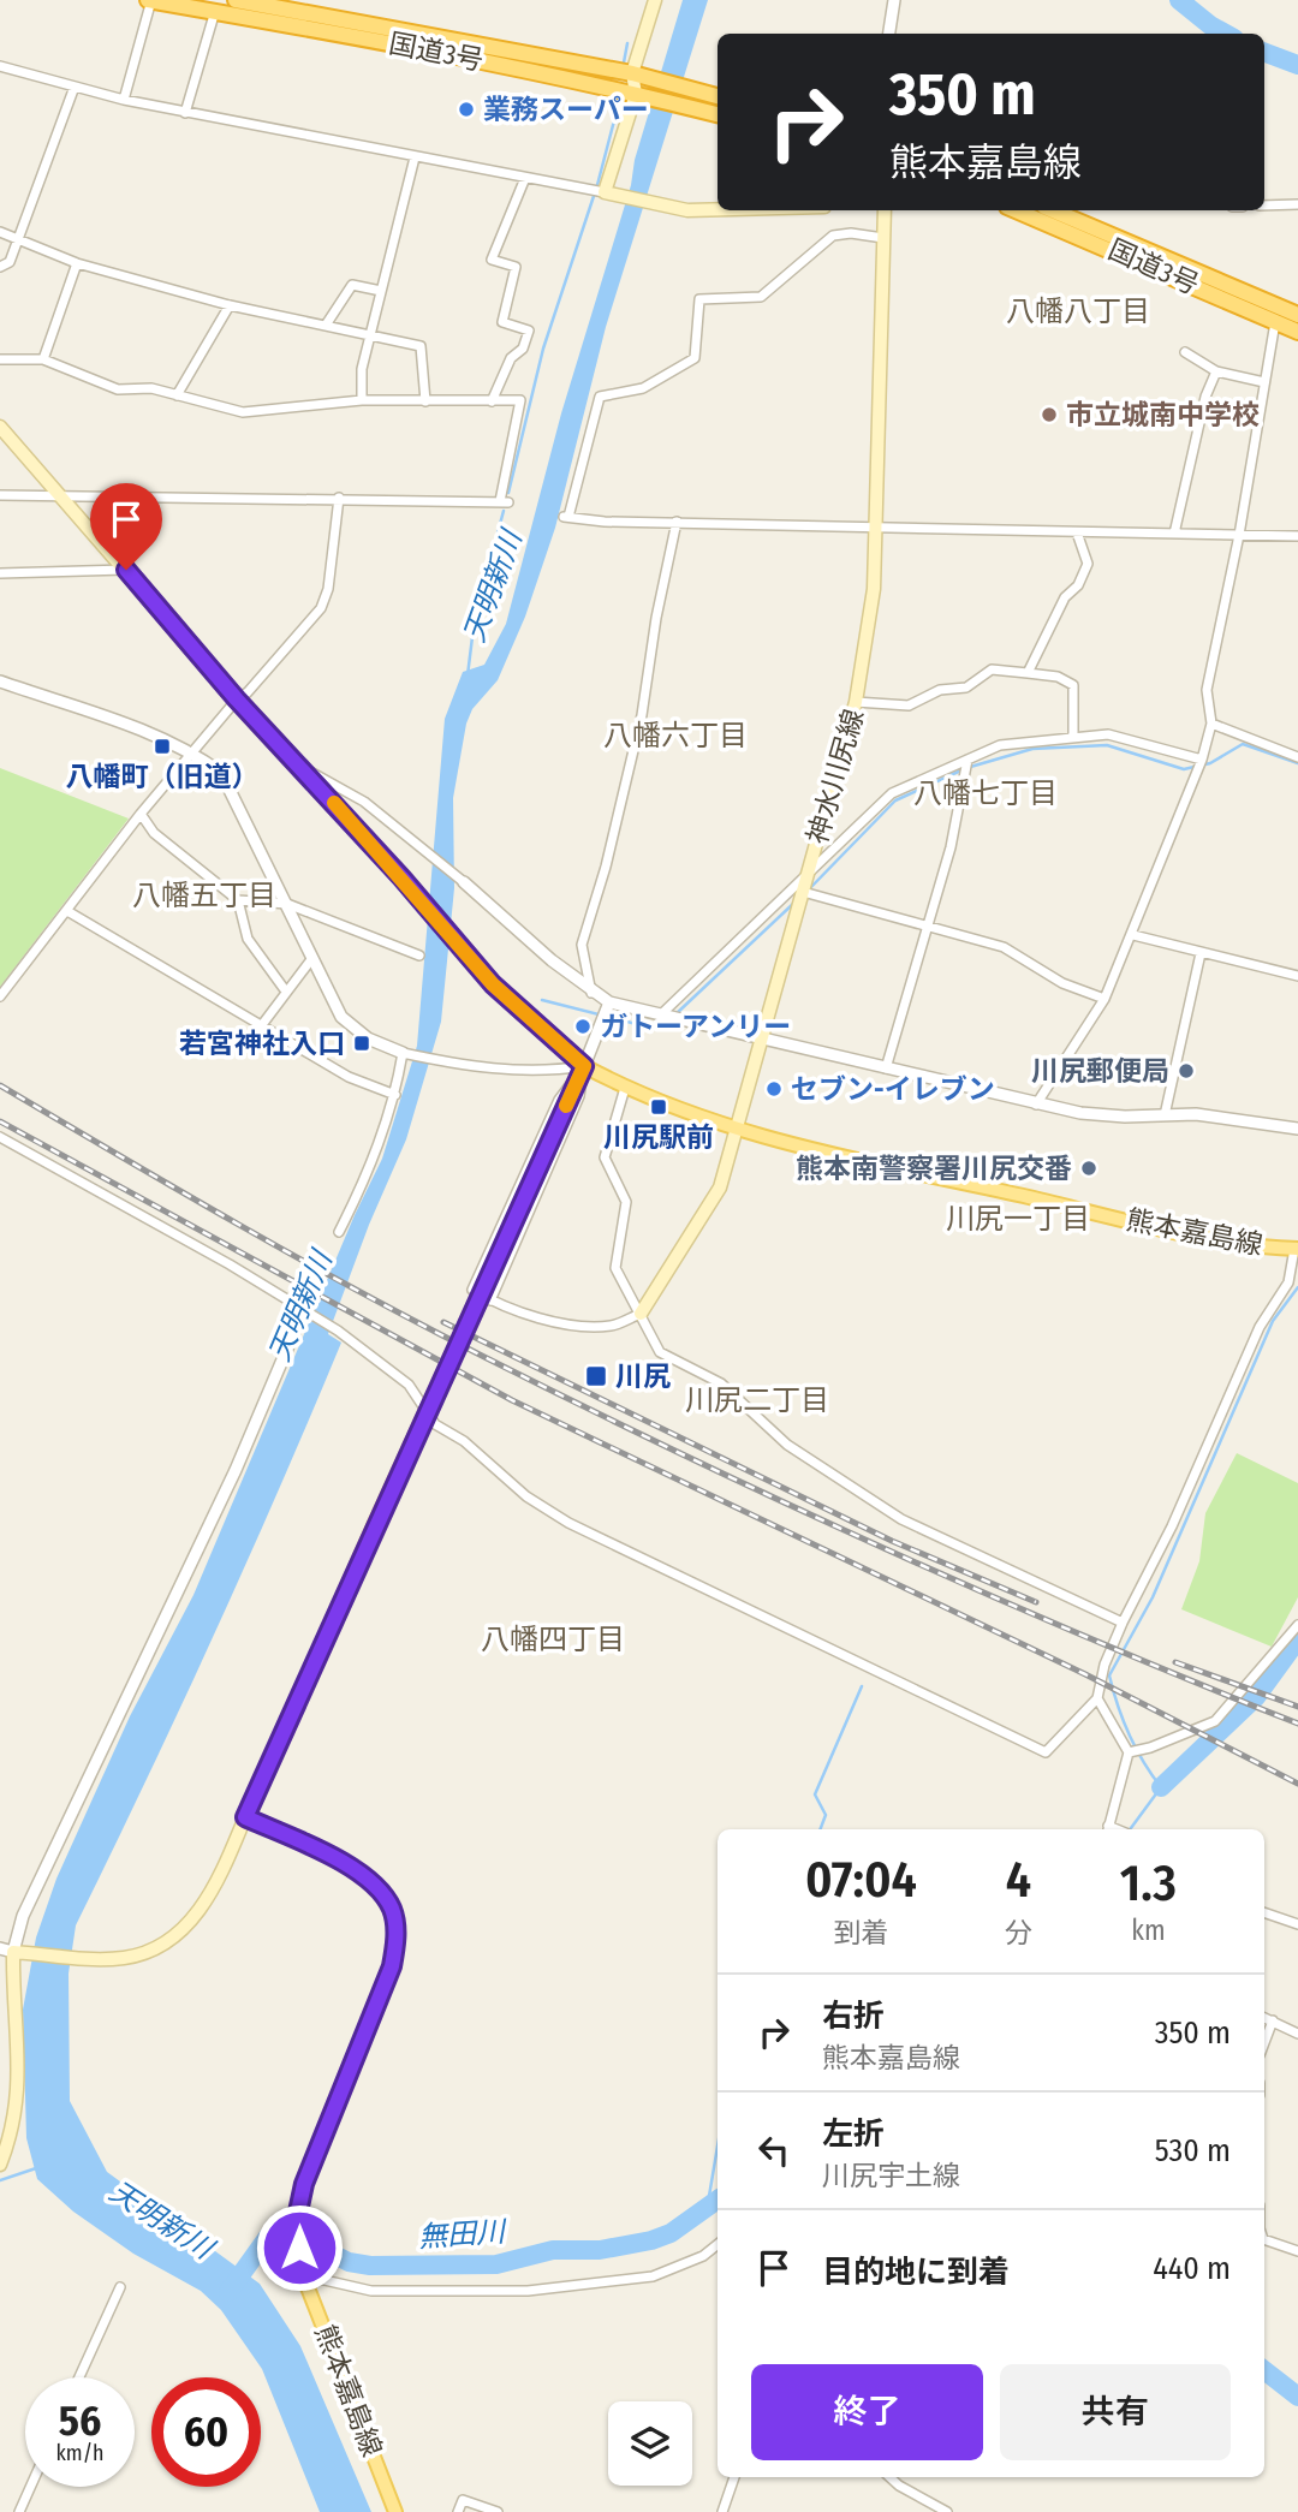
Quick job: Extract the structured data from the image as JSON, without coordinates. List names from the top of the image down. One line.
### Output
{"streets":{"highway":["国道3号"],"main road":["神水川尻線","熊本嘉島線"]},"crossings":[["神水川尻線","熊本嘉島線"]],"districts":["八幡八丁目","八幡六丁目","八幡七丁目","八幡五丁目","川尻一丁目","川尻二丁目","八幡四丁目"],"water":["天明新川","無田川"],"places":{"other":["業務スーパー","市立城南中学校","ガトーアンリー","川尻郵便局","セブン-イレブン","熊本南警察署川尻交番"],"transit":["八幡町（旧道）","若宮神社入口","川尻駅前","川尻"]},"page":{"turn":["350 m","熊本嘉島線"],"eta":["07:04","到着","4","分","1.3","km"],"list":[{"name":"右折","note":"熊本嘉島線","value":"350 m"},{"name":"左折","note":"川尻宇土線","value":"530 m"},{"name":"目的地に到着","value":"440 m"}],"buttons":["終了","共有"],"speed":"56 km/h","limit":"60"}}
